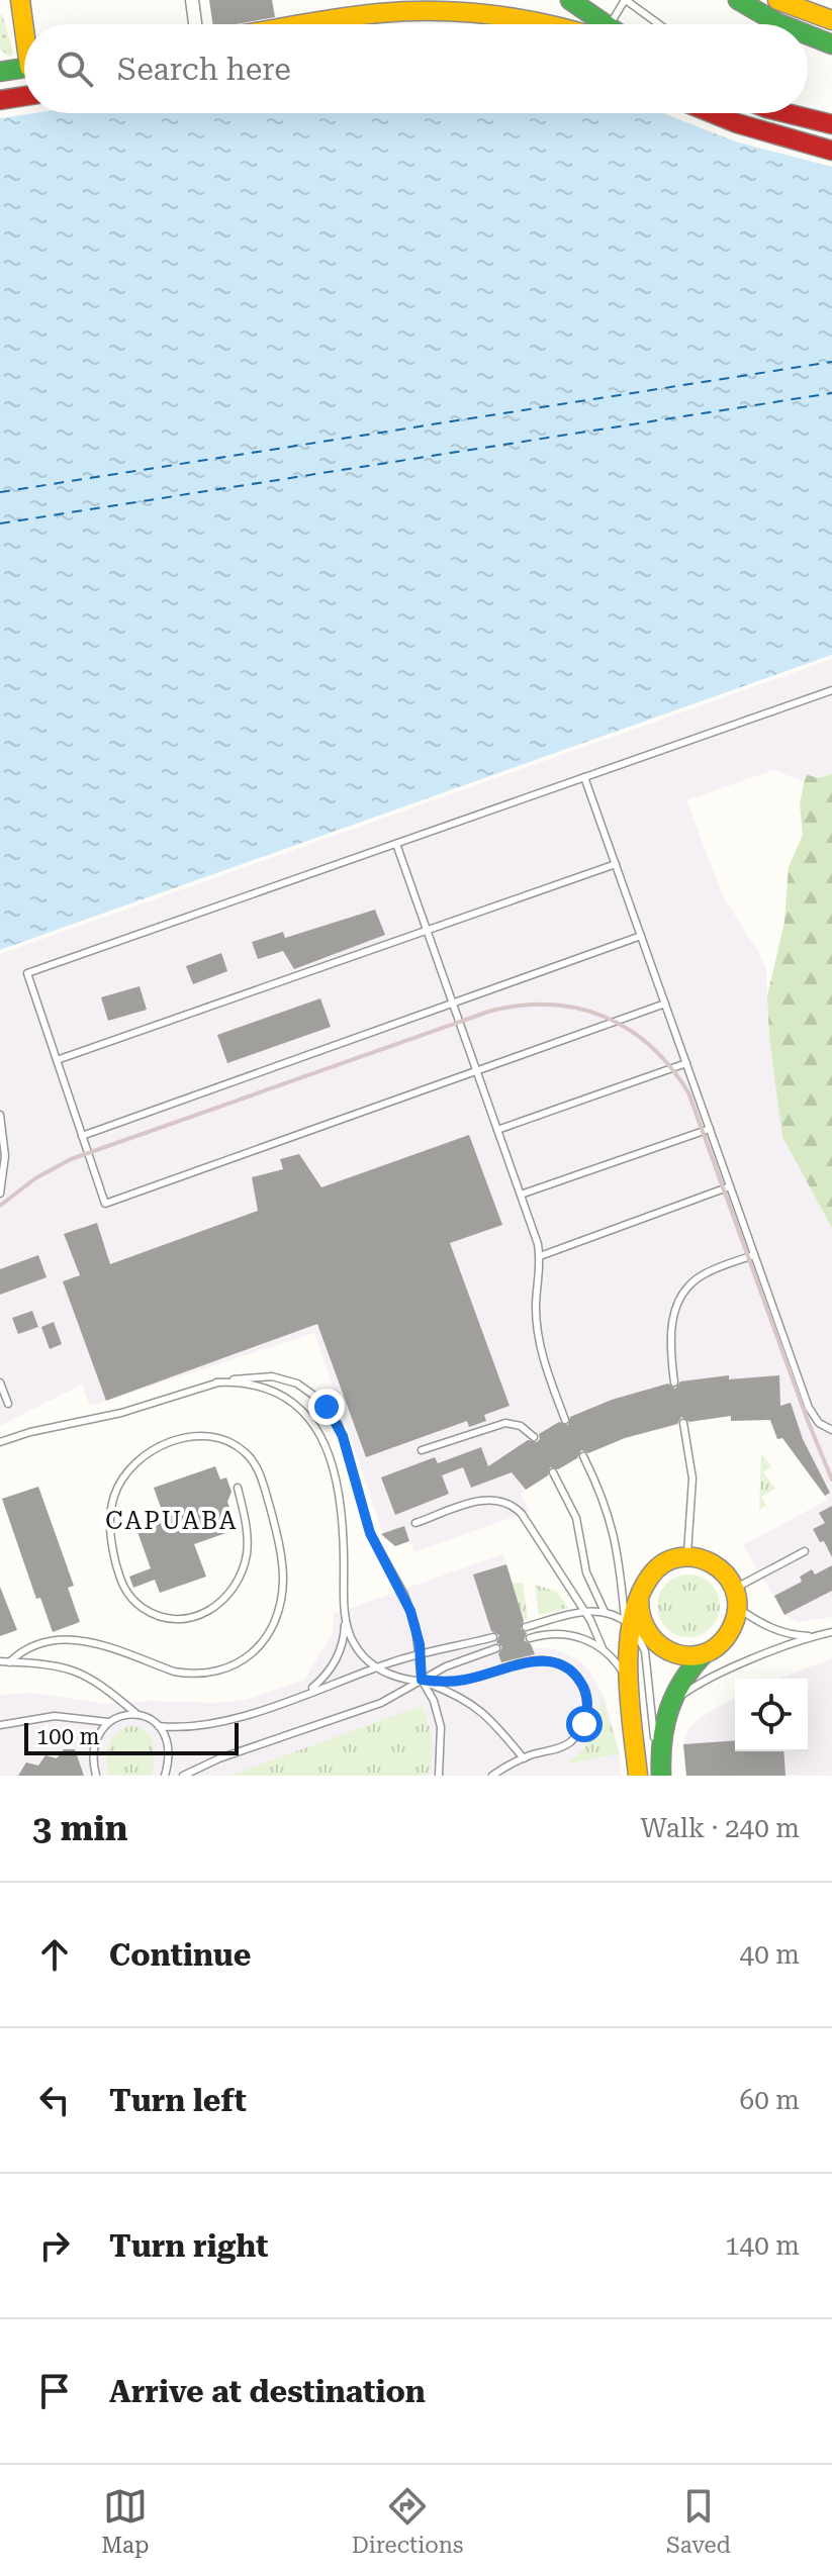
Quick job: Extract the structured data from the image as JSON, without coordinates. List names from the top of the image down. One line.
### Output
{"districts":["CAPUABA"],"scale_bar":"100 m","page":{"search":"Search here","scale":"100 m","heading":["3 min","Walk · 240 m"],"list":[["Continue","40 m"],["Turn left","60 m"],["Turn right","140 m"],"Arrive at destination"],"nav":["Map","Directions","Saved"]}}
